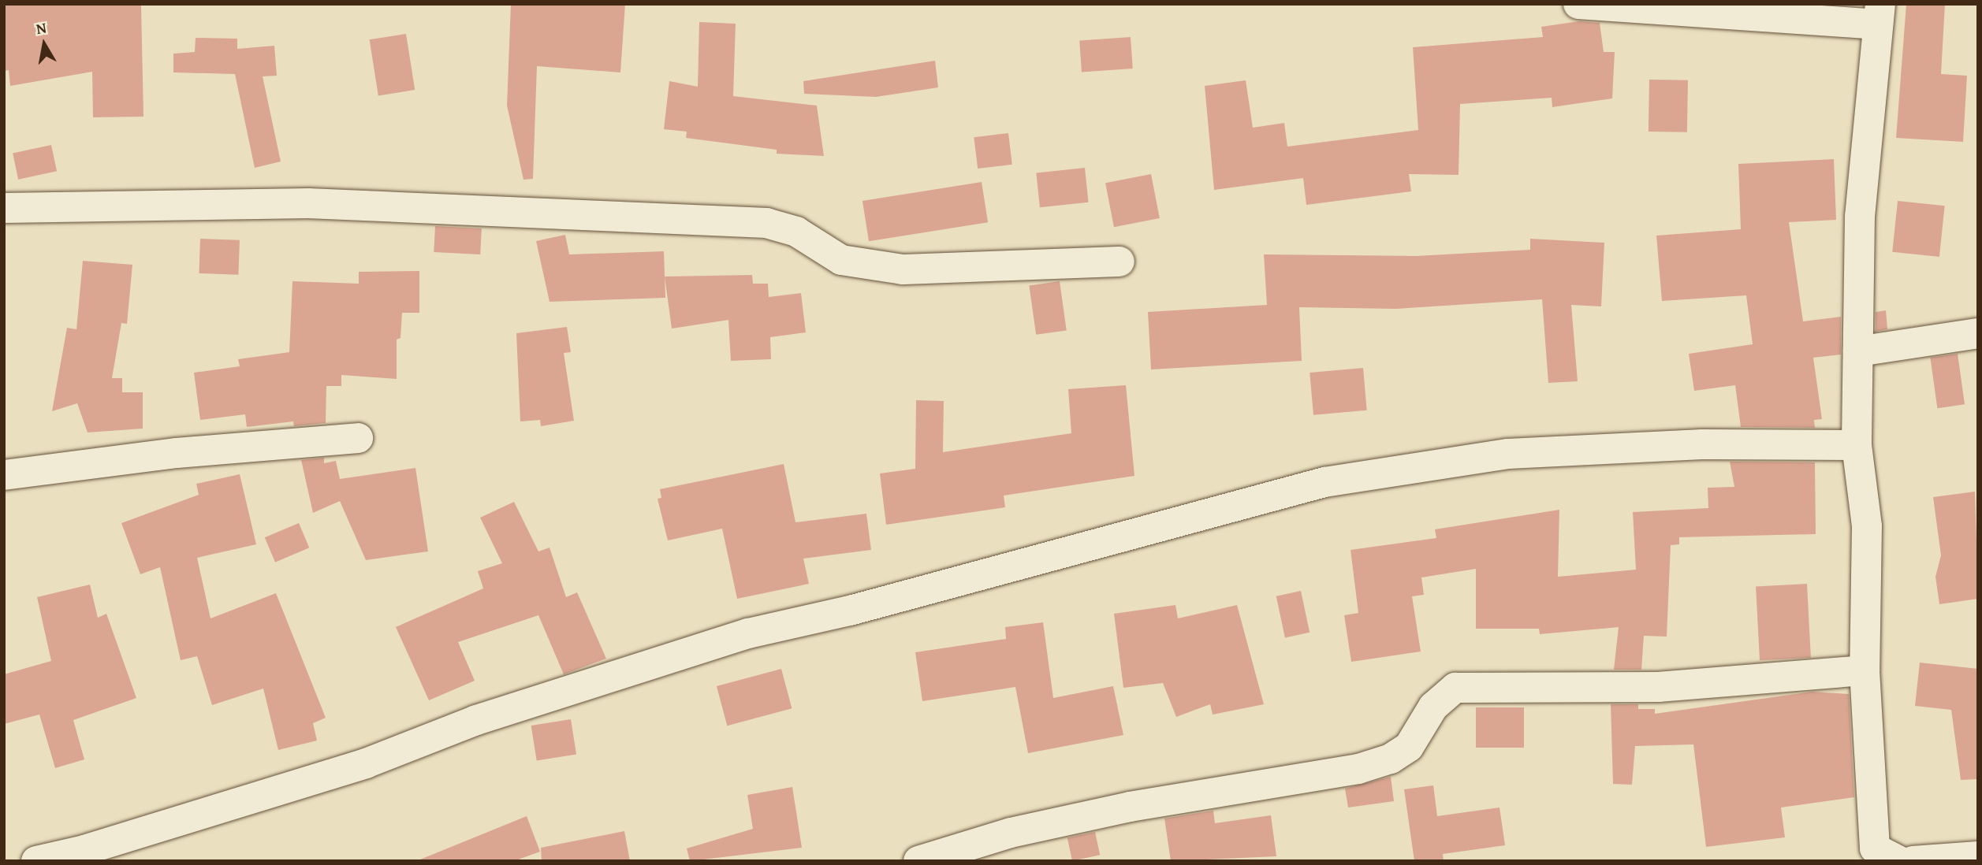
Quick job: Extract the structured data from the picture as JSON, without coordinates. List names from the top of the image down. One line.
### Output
{"north":"top"}
